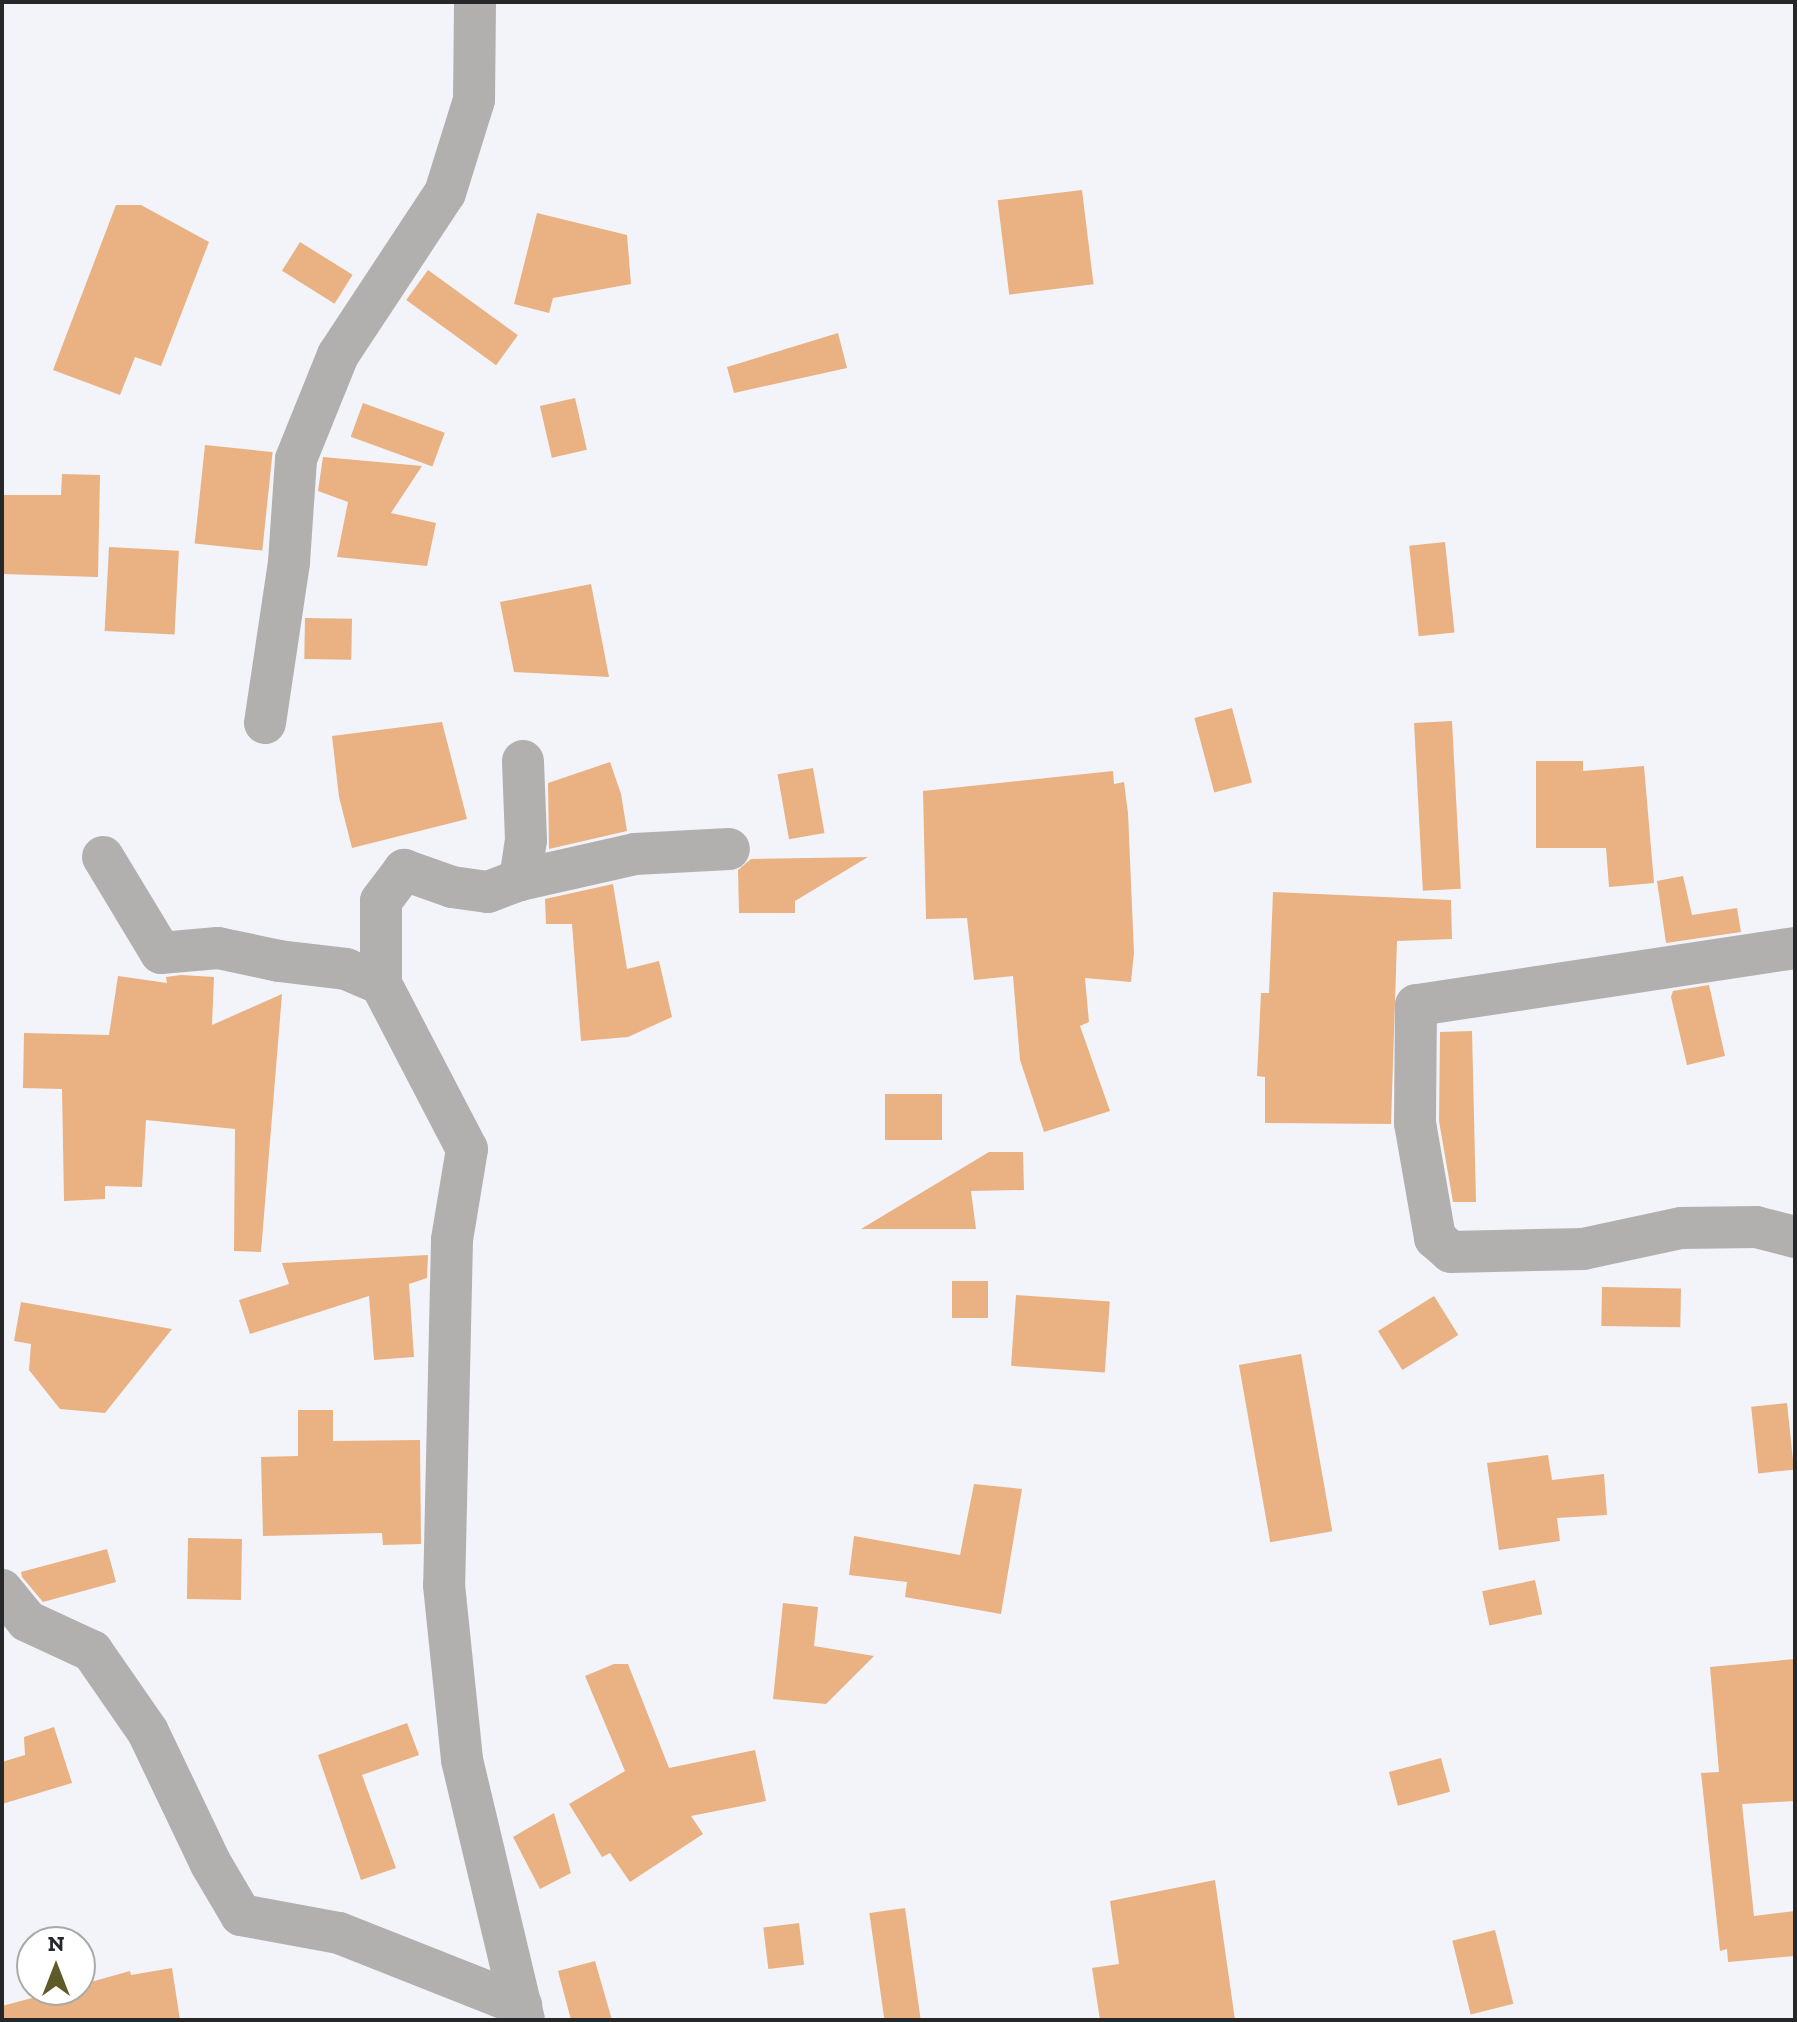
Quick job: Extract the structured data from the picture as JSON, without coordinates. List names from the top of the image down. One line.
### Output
{"north":"top"}
